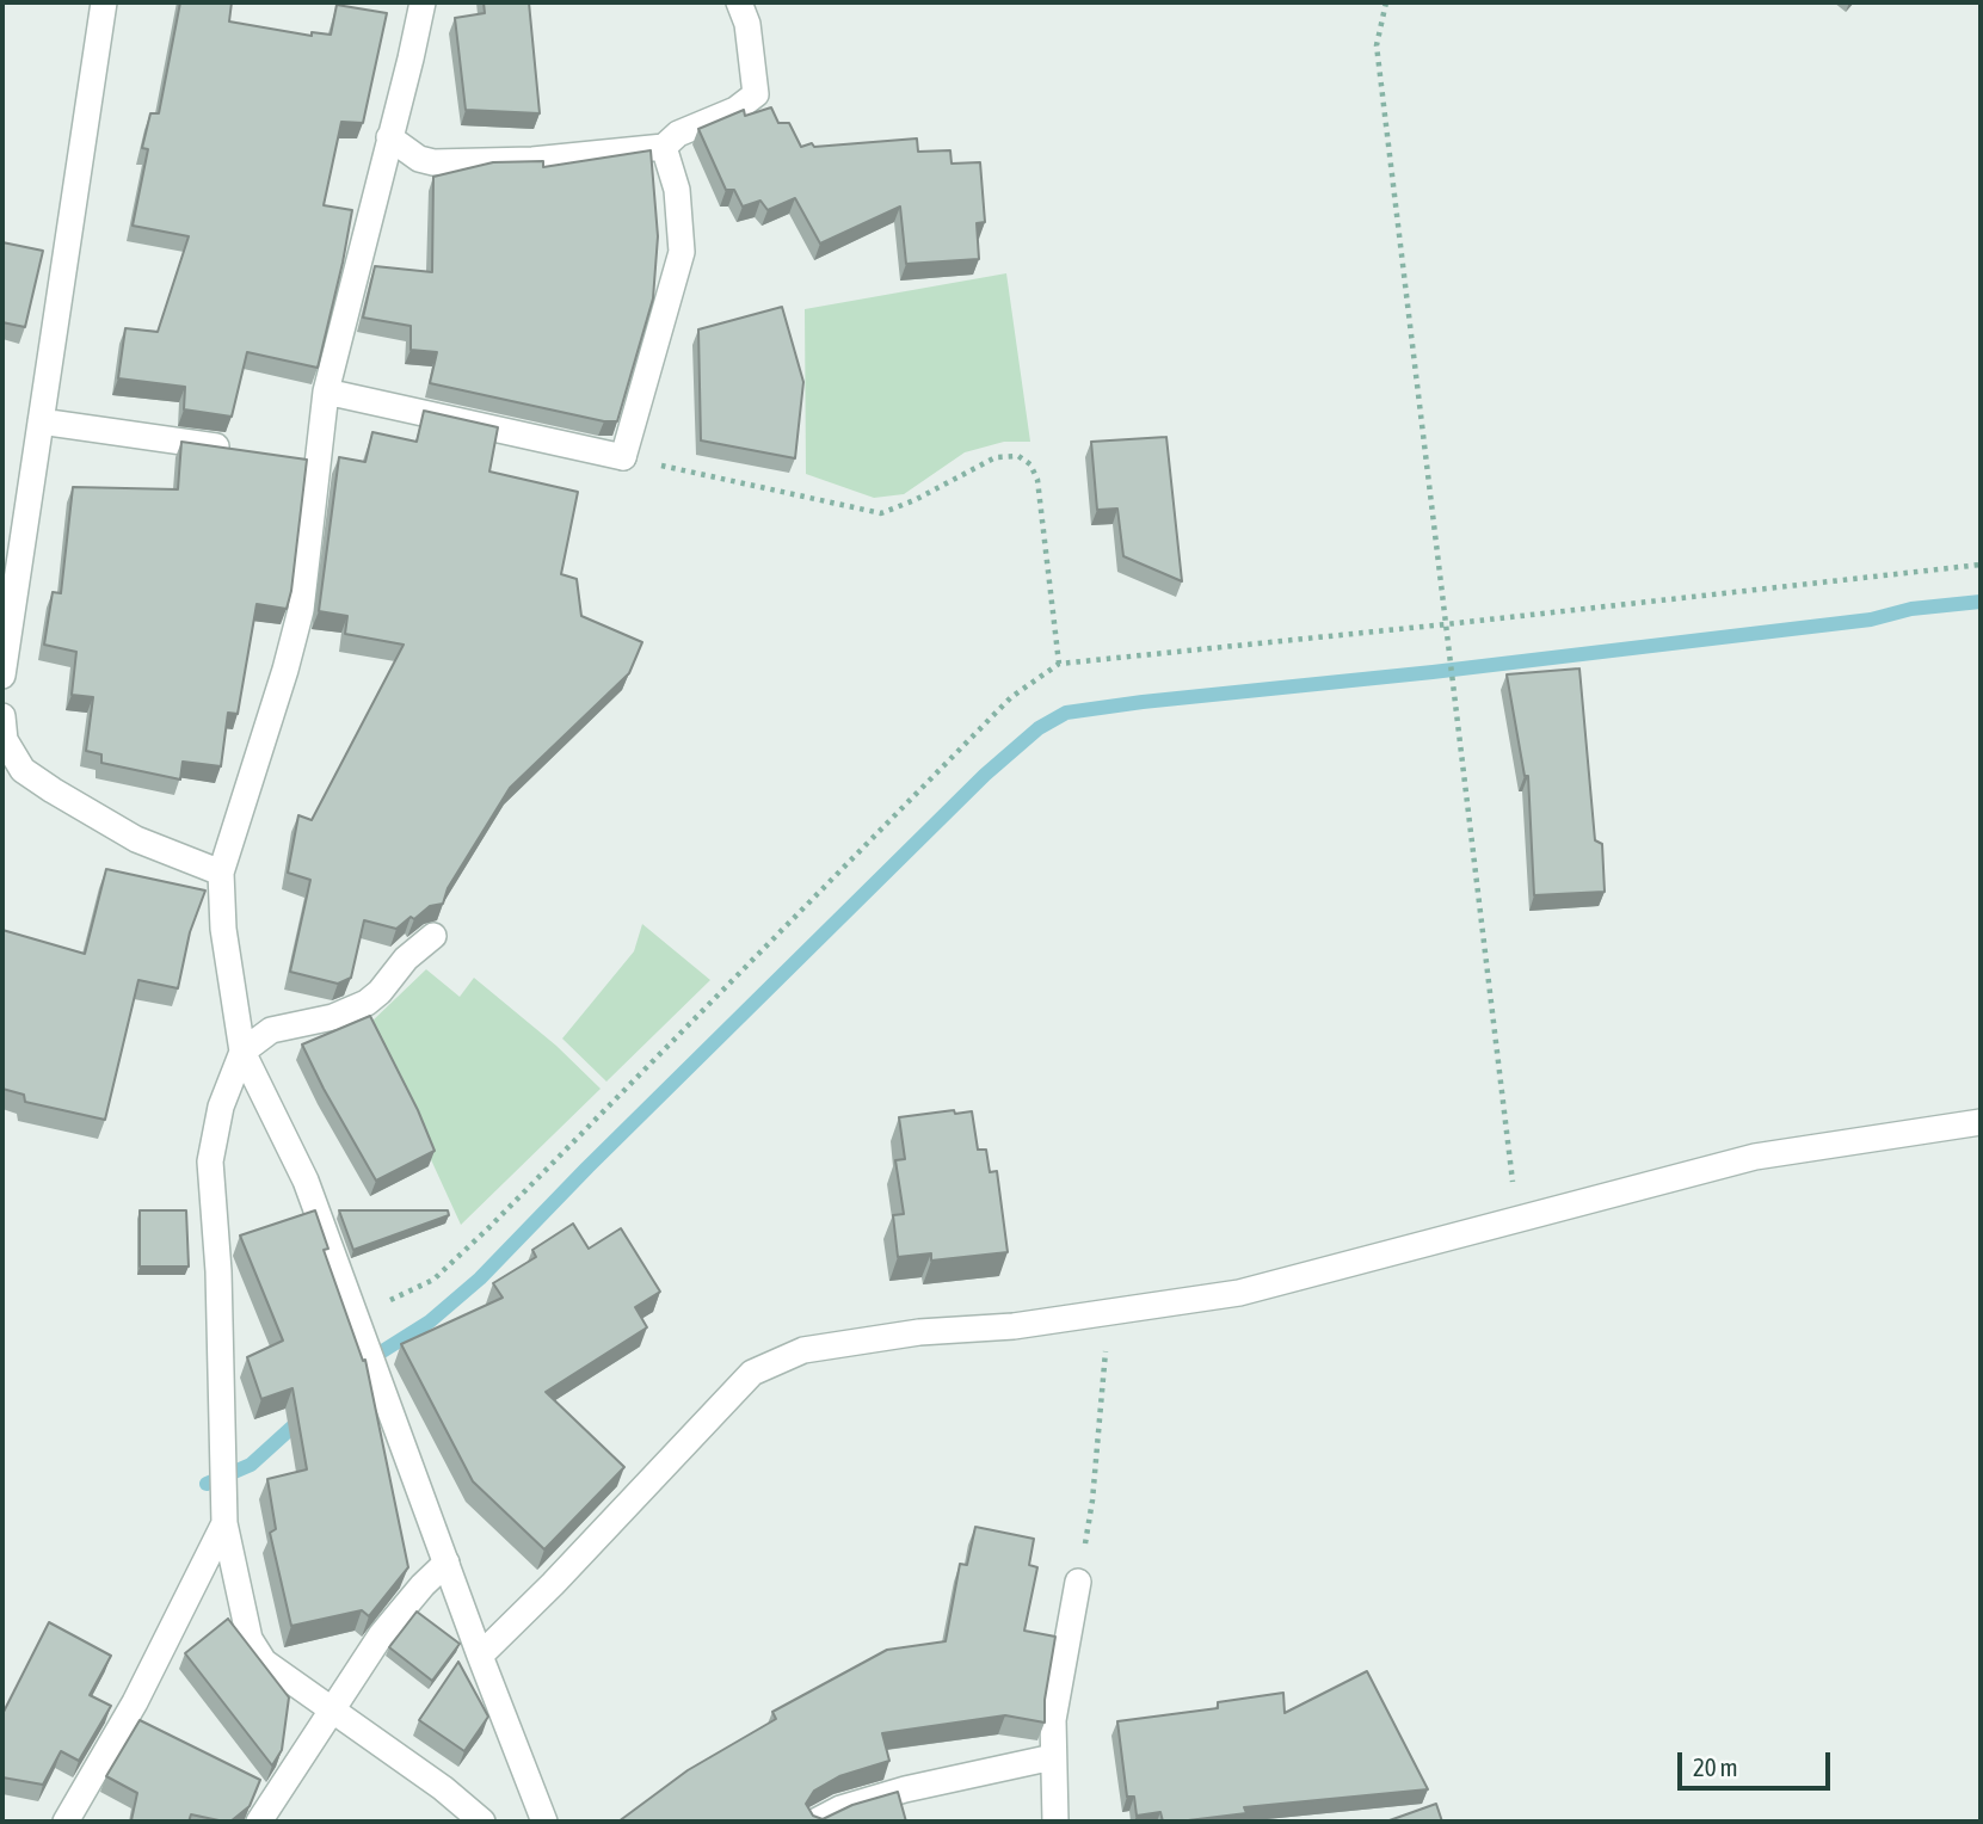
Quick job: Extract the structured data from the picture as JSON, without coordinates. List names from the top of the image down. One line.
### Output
{"scale_bar":"20 m"}
